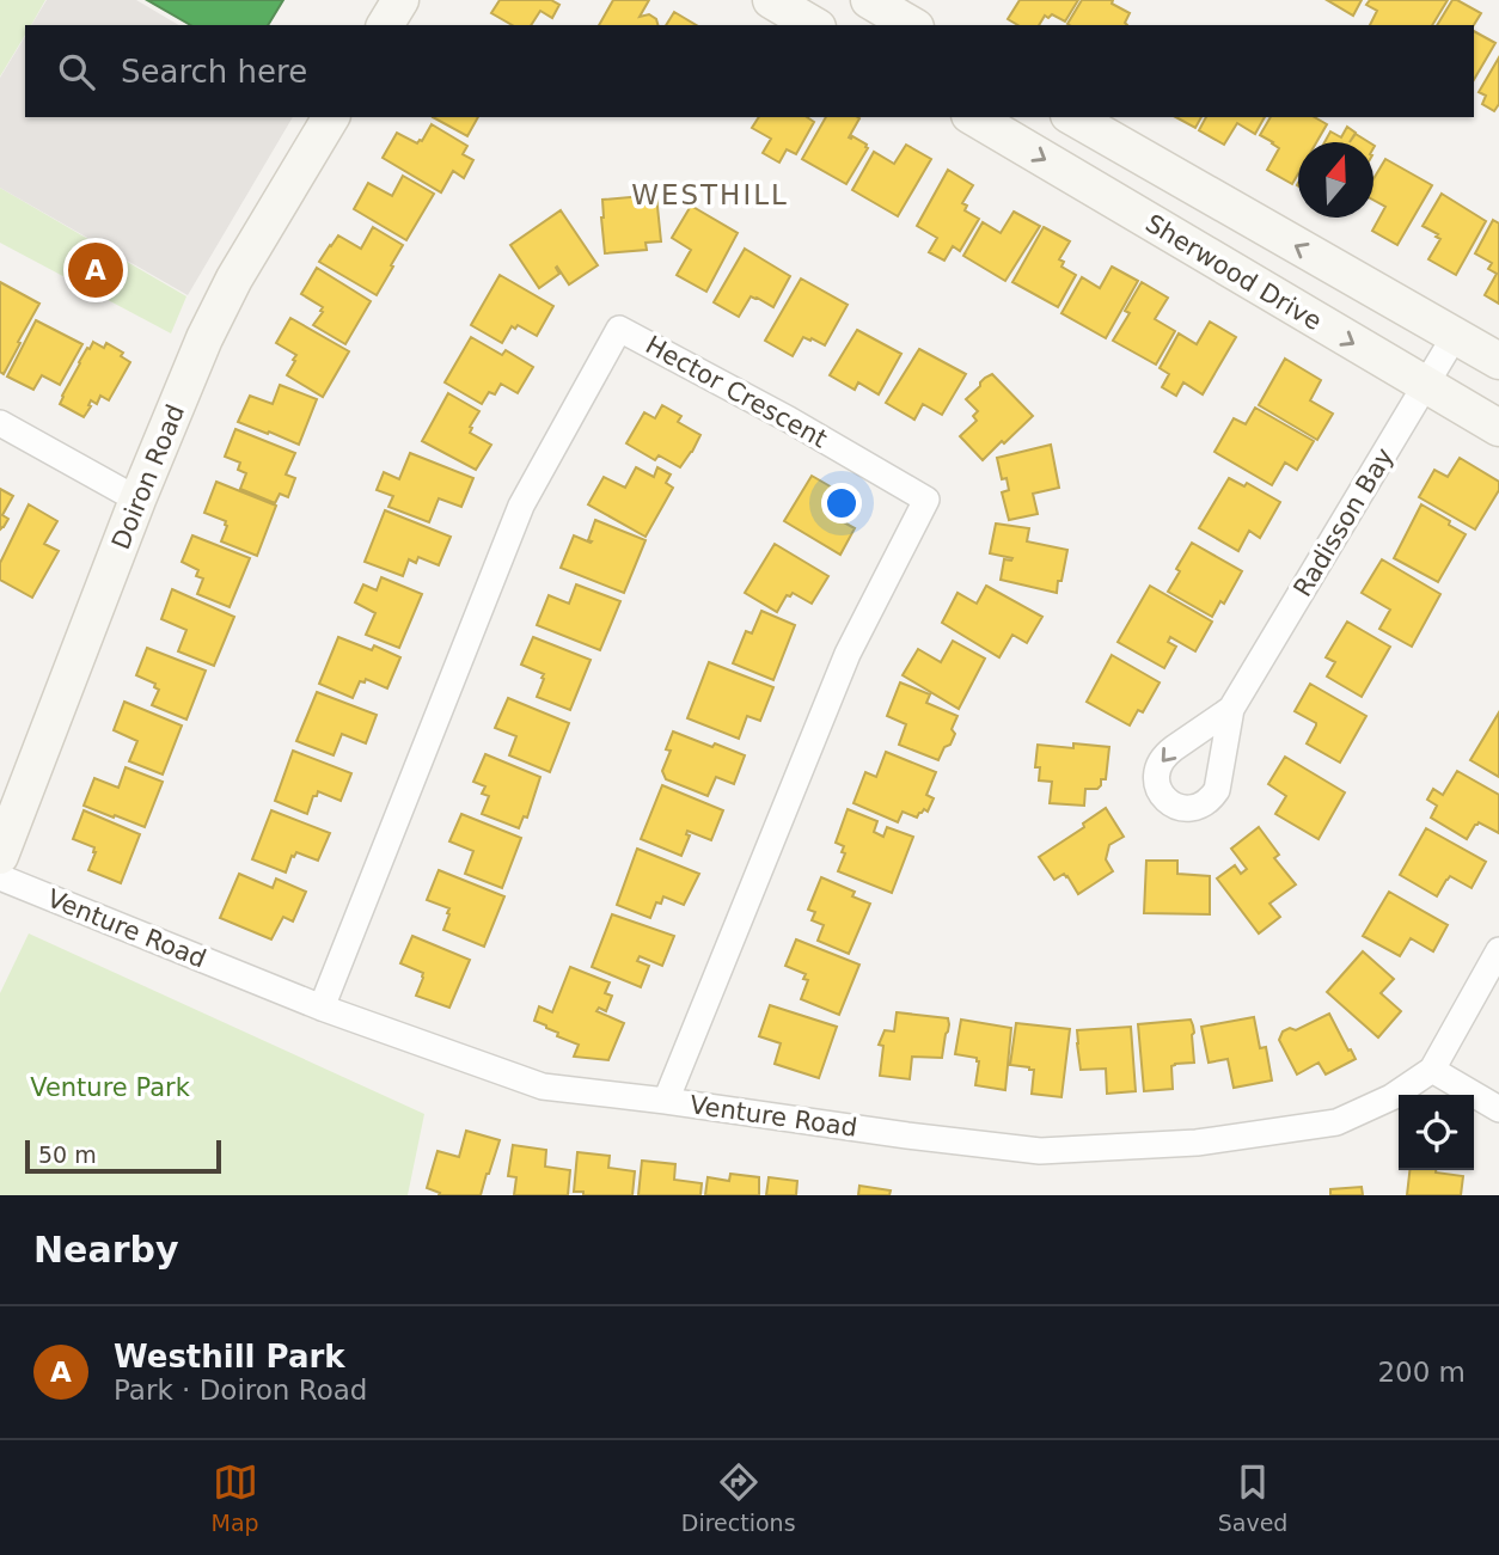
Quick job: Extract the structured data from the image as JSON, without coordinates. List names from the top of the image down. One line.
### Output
{"streets":{"street":["Sherwood Drive","Hector Crescent","Doiron Road","Radisson Bay","Venture Road"]},"crossings":[["Sherwood Drive","Radisson Bay"],["Hector Crescent","Venture Road"]],"districts":["WESTHILL"],"parks":["Venture Park"],"scale_bar":"50 m","north":"top","page":{"search":"Search here","pins":"A","scale":"50 m","heading":"Nearby","list":[{"mark":"A","name":"Westhill Park","note":"Park · Doiron Road","value":"200 m"}],"nav":["Map","Directions","Saved"]}}
